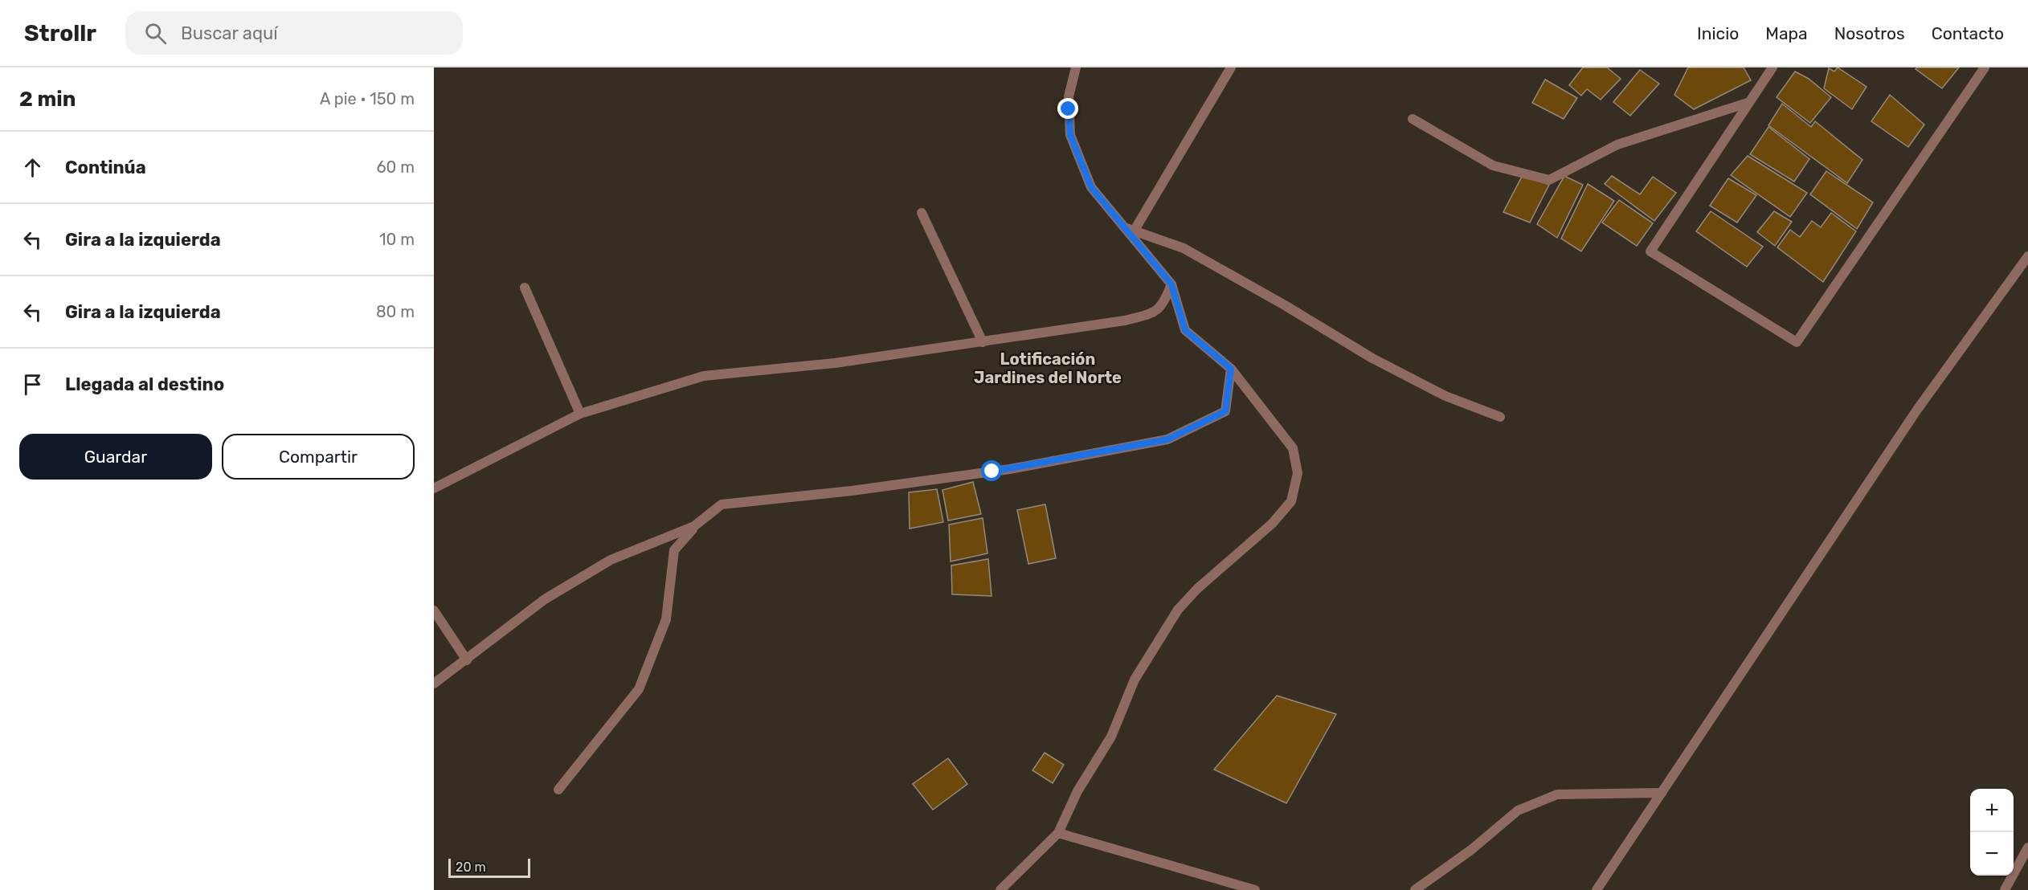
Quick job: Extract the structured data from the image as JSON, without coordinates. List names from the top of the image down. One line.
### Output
{"districts":["Lotificación Jardines del Norte"],"scale_bar":"20 m","page":{"header":"Strollr","search":"Buscar aquí","nav":["Inicio","Mapa","Nosotros","Contacto"],"heading":["2 min","A pie · 150 m"],"list":[["Continúa","60 m"],["Gira a la izquierda","10 m"],["Gira a la izquierda","80 m"],"Llegada al destino"],"buttons":["Guardar","Compartir"],"map_buttons":["+","−"],"scale":"20 m"}}
